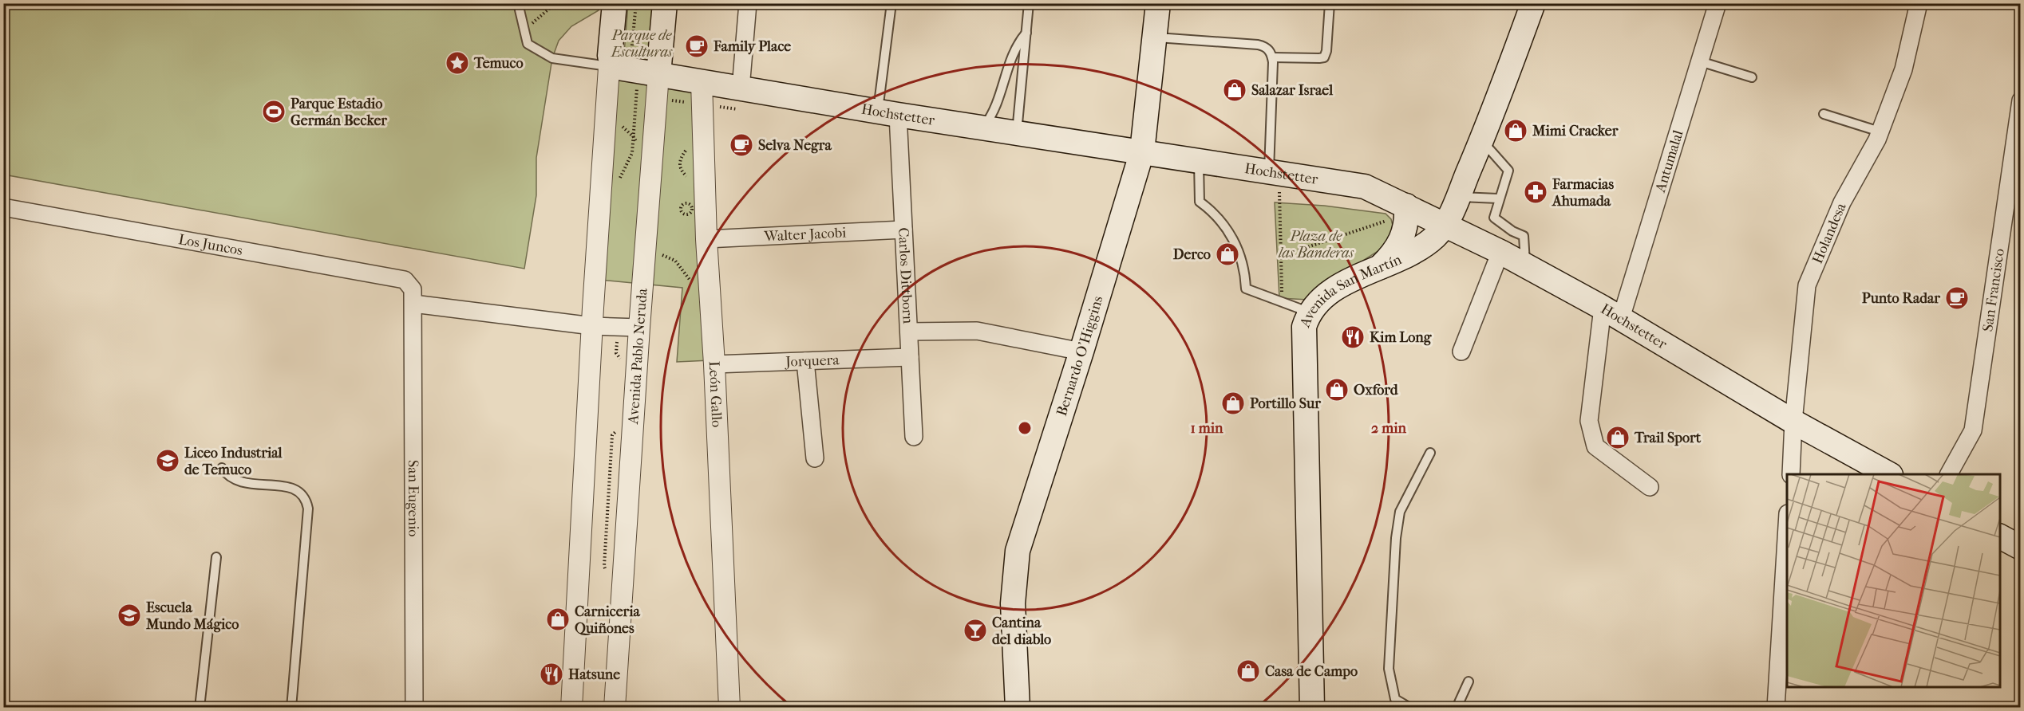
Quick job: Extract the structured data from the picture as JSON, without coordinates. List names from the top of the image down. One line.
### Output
{"streets":{"main road":["Hochstetter","Avenida San Martín","Avenida Pablo Neruda","Bernardo O'Higgins"],"street":["Antumalal","Holandesa","Walter Jacobi","Los Juncos","Carlos Dittborn","San Francisco","Jorquera","León Gallo","San Eugenio"]},"crossings":[["Hochstetter","Antumalal"],["Hochstetter","Holandesa"],["Hochstetter","Carlos Dittborn"],["Hochstetter","Avenida San Martín"],["Hochstetter","Avenida Pablo Neruda"],["Hochstetter","Bernardo O'Higgins"],["Hochstetter","León Gallo"],["Walter Jacobi","Carlos Dittborn"],["Walter Jacobi","León Gallo"],["Los Juncos","Avenida Pablo Neruda"],["Los Juncos","San Eugenio"],["Carlos Dittborn","Jorquera"],["Jorquera","León Gallo"]],"parks":["Parque de Esculturas","Plaza de las Banderas"],"places":{"cafe":["Family Place","Selva Negra","Punto Radar"],"place":["Temuco"],"shop":["Salazar Israel","Mimi Cracker","Derco","Oxford","Portillo Sur","Trail Sport","Carniceria Quiñones","Casa de Campo"],"sports":["Parque Estadio Germán Becker"],"pharmacy":["Farmacias Ahumada"],"restaurant":["Kim Long","Hatsune"],"school or university":["Liceo Industrial de Temuco","Escuela Mundo Mágico"],"bar":["Cantina del diablo"]},"rings":["1 min","2 min"]}
